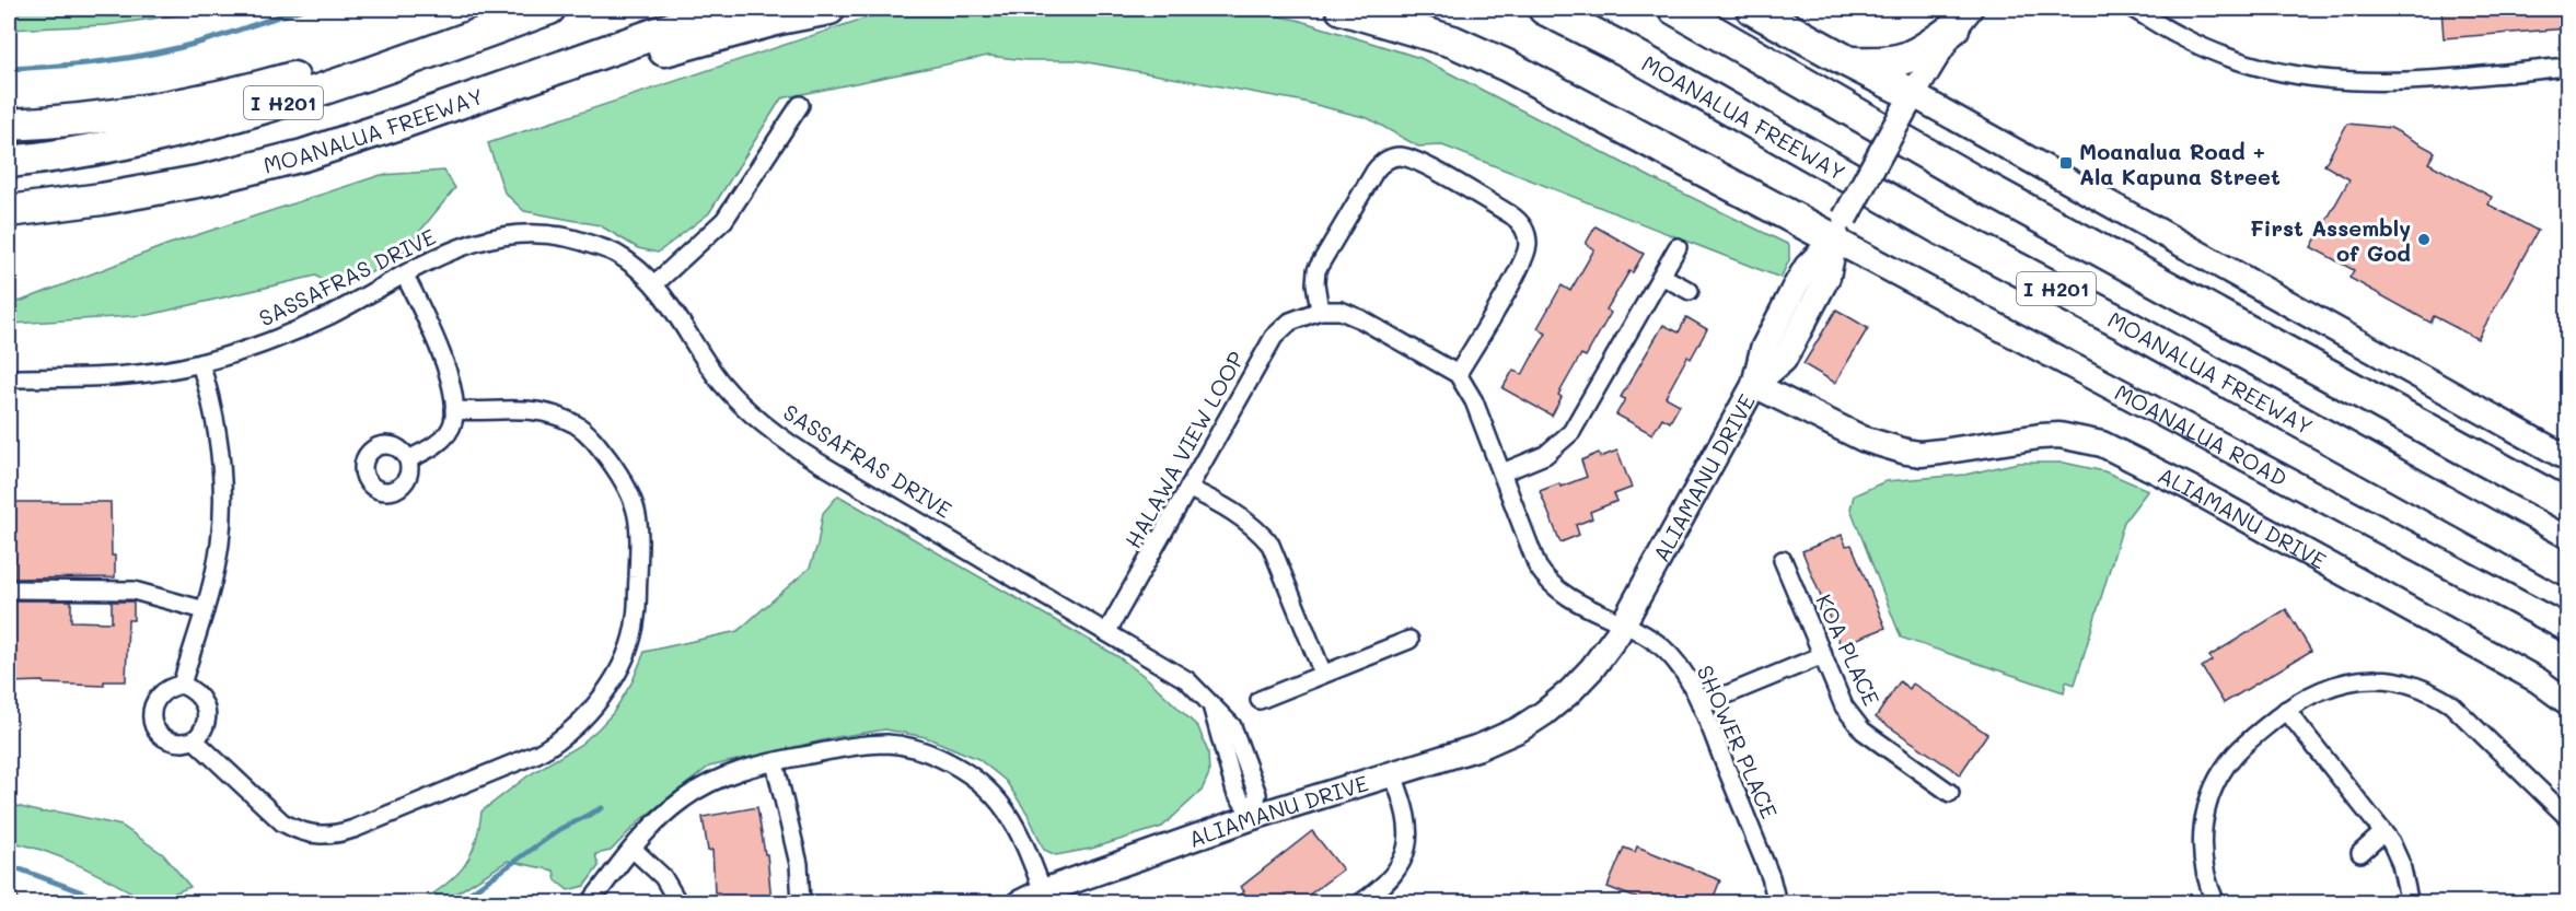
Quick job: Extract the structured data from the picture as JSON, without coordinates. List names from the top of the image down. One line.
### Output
{"streets":{"highway":["I H201","MOANALUA FREEWAY"],"street":["SASSAFRAS DRIVE","MOANALUA ROAD","HALAWA VIEW LOOP","ALIAMANU DRIVE","KOA PLACE","SHOWER PLACE"]},"crossings":[["SASSAFRAS DRIVE","HALAWA VIEW LOOP"],["SASSAFRAS DRIVE","ALIAMANU DRIVE"],["HALAWA VIEW LOOP","ALIAMANU DRIVE"],["HALAWA VIEW LOOP","SHOWER PLACE"],["ALIAMANU DRIVE","SHOWER PLACE"]],"places":{"transit":["Moanalua Road + Ala Kapuna Street"],"other":["First Assembly of God"]}}
